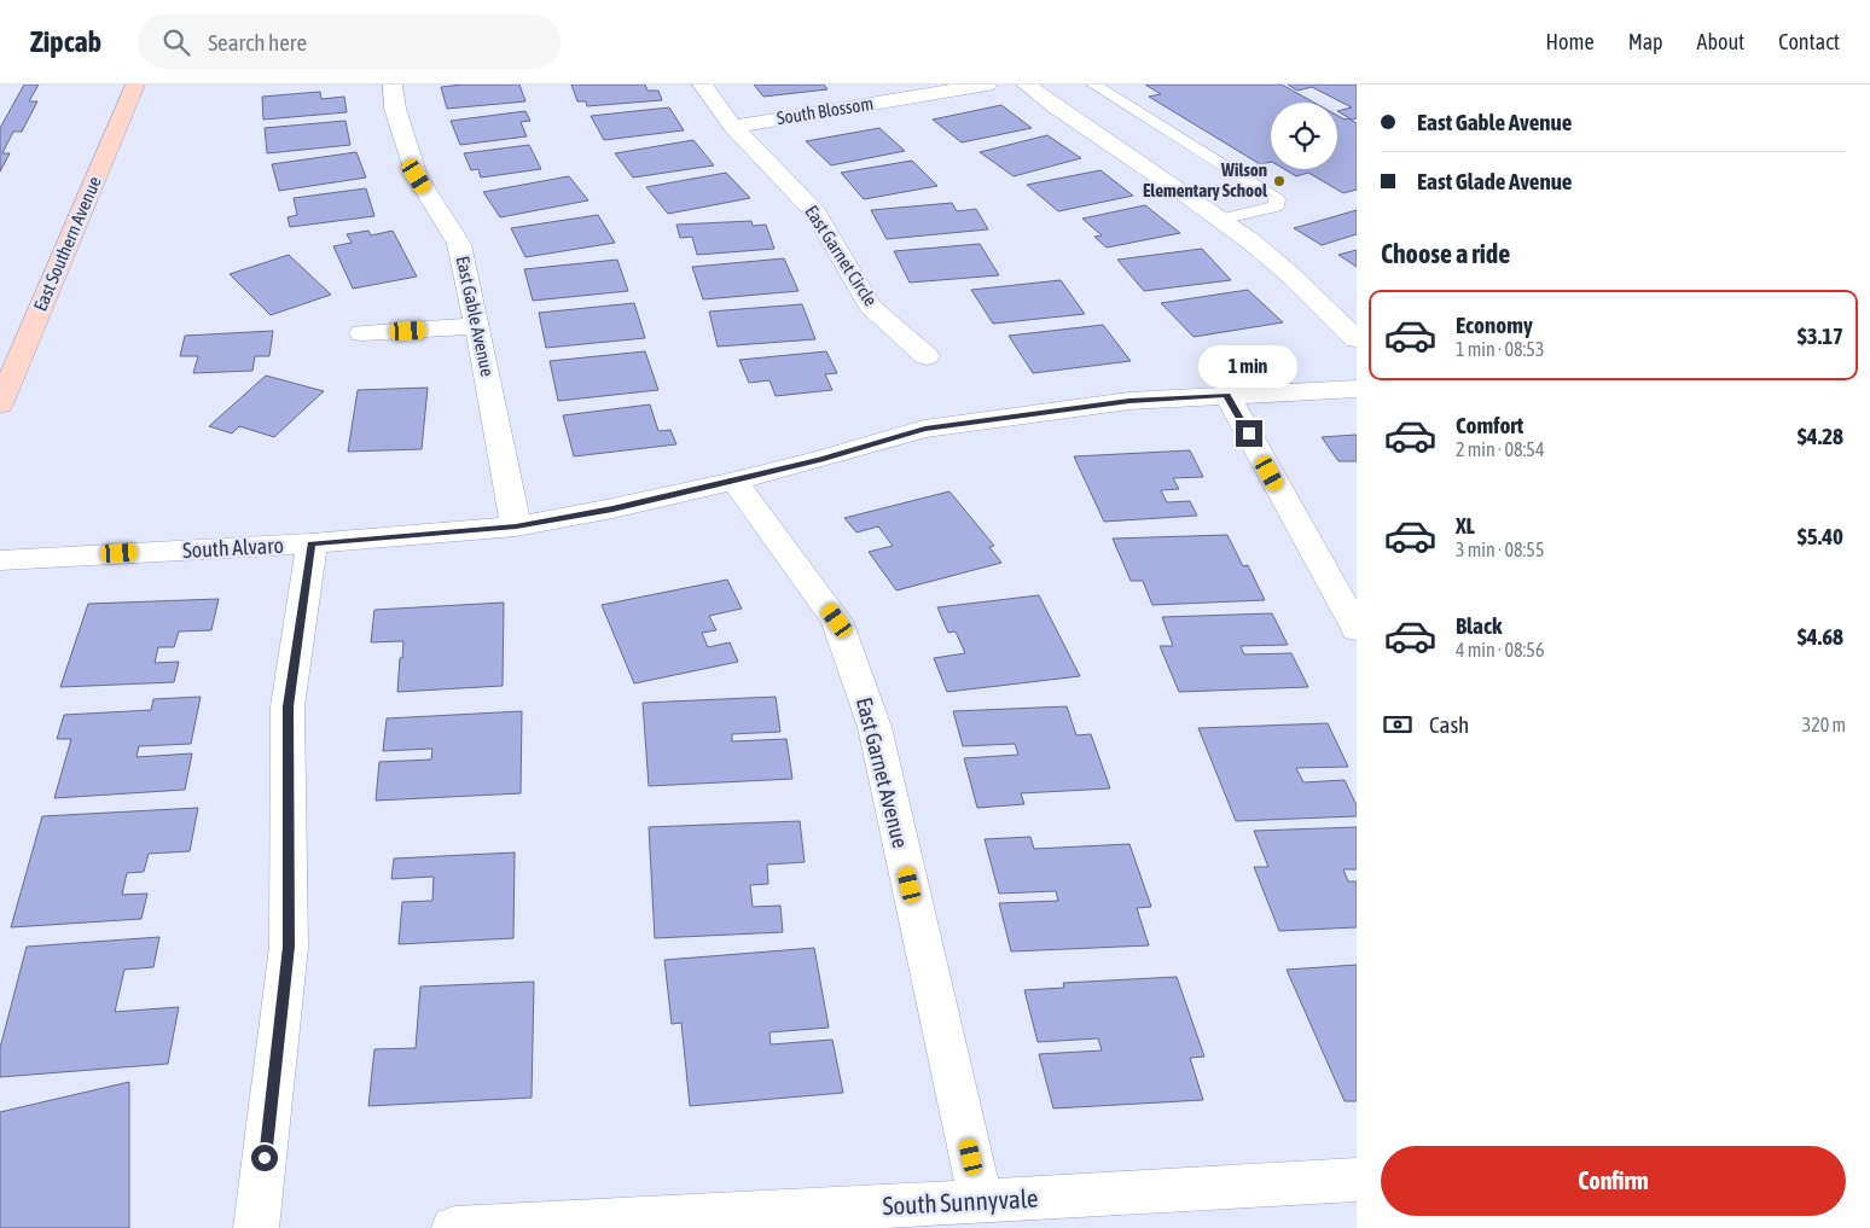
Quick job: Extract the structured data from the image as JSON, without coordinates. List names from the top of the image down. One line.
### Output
{"streets":{"main road":["East Southern Avenue"],"street":["South Blossom","East Garnet Circle","East Gable Avenue","South Alvaro","East Garnet Avenue","South Sunnyvale"]},"crossings":[["South Blossom","East Garnet Circle"],["East Gable Avenue","South Alvaro"],["South Alvaro","East Garnet Avenue"],["East Garnet Avenue","South Sunnyvale"]],"places":["Wilson Elementary School"],"page":{"header":"Zipcab","search":"Search here","nav":["Home","Map","About","Contact"],"banner":["East Gable Avenue","East Glade Avenue"],"heading":"Choose a ride","list":[{"name":"Economy","note":"1 min · 08:53","value":"$3.17"},{"name":"Comfort","note":"2 min · 08:54","value":"$4.28"},{"name":"XL","note":"3 min · 08:55","value":"$5.40"},{"name":"Black","note":"4 min · 08:56","value":"$4.68"}],"bubble":"1 min","pay":["Cash","320 m"],"buttons":"Confirm"}}
